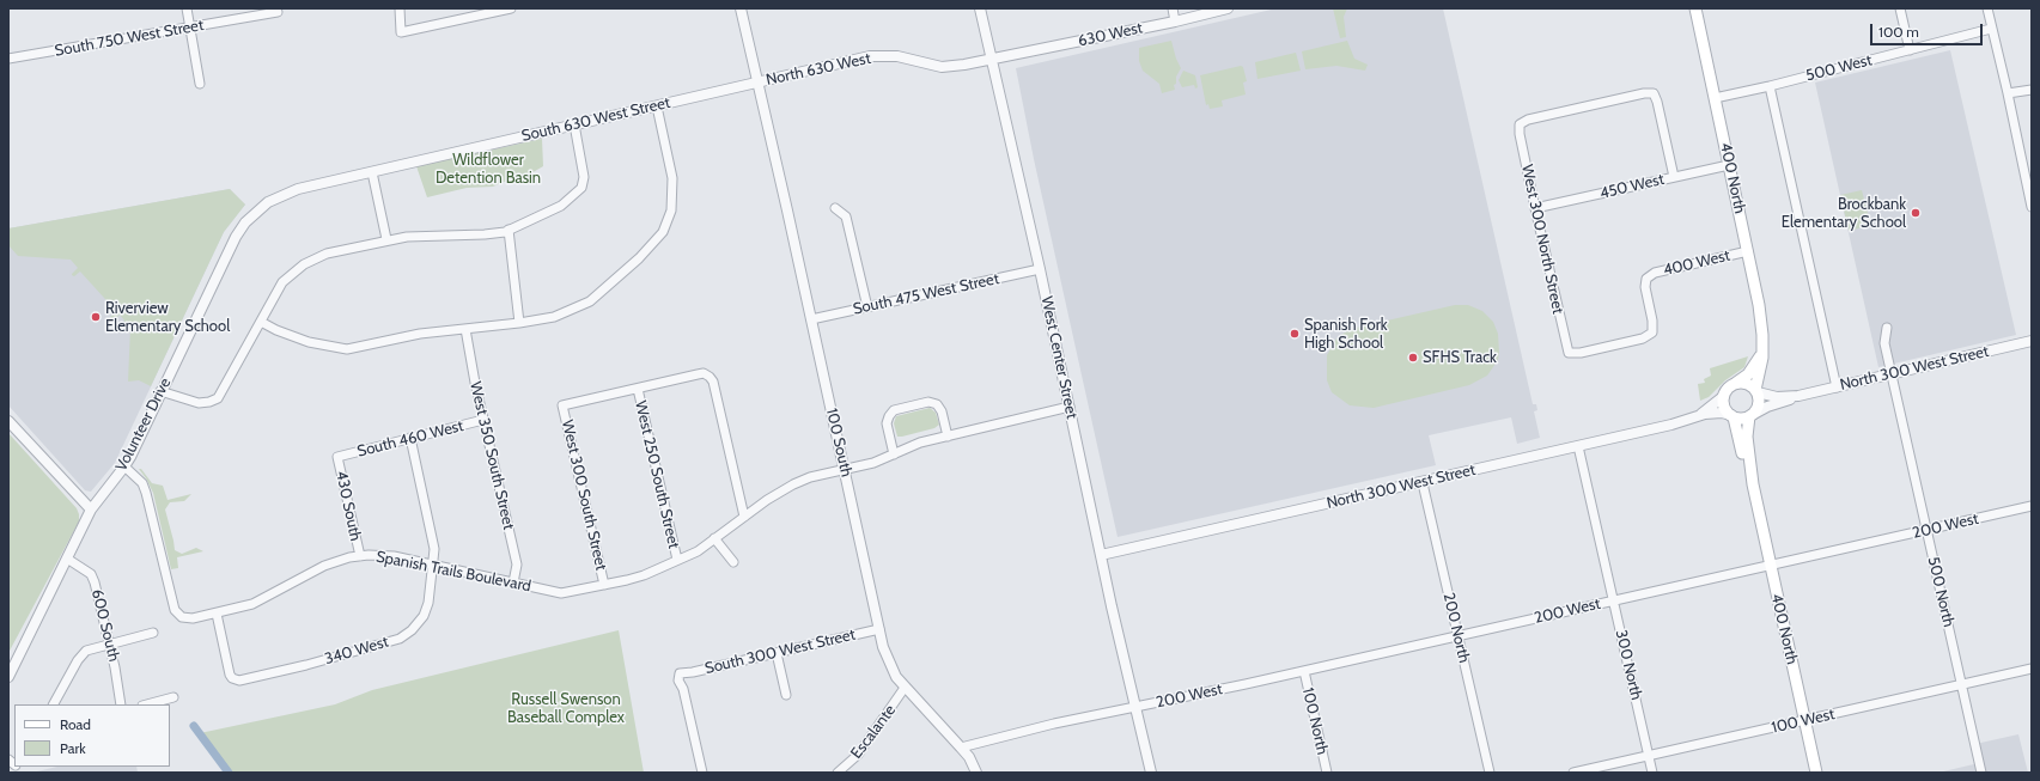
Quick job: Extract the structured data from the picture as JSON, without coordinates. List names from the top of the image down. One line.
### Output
{"streets":{"main road":["400 North"],"street":["630 West","South 750 West Street","500 West","North 630 West","South 630 West Street","450 West","West 300 North Street","400 West","South 475 West Street","West Center Street","North 300 West Street","Volunteer Drive","South 460 West","100 South","West 350 South Street","West 250 South Street","West 300 South Street","430 South","200 West","Spanish Trails Boulevard","500 North","600 South","200 North","340 West","South 300 West Street","300 North","100 North","100 West","Escalante"]},"crossings":[["630 West","North 630 West"],["630 West","West Center Street"],["500 West","400 North"],["North 630 West","South 630 West Street"],["North 630 West","West Center Street"],["North 630 West","100 South"],["South 630 West Street","Volunteer Drive"],["South 630 West Street","100 South"],["400 North","450 West"],["400 North","400 West"],["400 North","200 West"],["400 North","100 West"],["450 West","West 300 North Street"],["West 300 North Street","400 West"],["South 475 West Street","West Center Street"],["South 475 West Street","100 South"],["West Center Street","North 300 West Street"],["West Center Street","200 West"],["West Center Street","Spanish Trails Boulevard"],["North 300 West Street","500 North"],["North 300 West Street","200 North"],["North 300 West Street","300 North"],["Volunteer Drive","Spanish Trails Boulevard"],["Volunteer Drive","600 South"],["South 460 West","West 350 South Street"],["South 460 West","430 South"],["South 460 West","340 West"],["100 South","200 West"],["100 South","Spanish Trails Boulevard"],["100 South","South 300 West Street"],["100 South","Escalante"],["West 350 South Street","Spanish Trails Boulevard"],["West 250 South Street","West 300 South Street"],["West 250 South Street","Spanish Trails Boulevard"],["West 300 South Street","Spanish Trails Boulevard"],["430 South","Spanish Trails Boulevard"],["200 West","500 North"],["200 West","200 North"],["200 West","300 North"],["200 West","100 North"],["Spanish Trails Boulevard","340 West"],["500 North","100 West"],["300 North","100 West"]],"parks":["Wildflower Detention Basin","Russell Swenson Baseball Complex"],"places":["Brockbank Elementary School","Riverview Elementary School","Spanish Fork High School","SFHS Track"],"legend":["Road","Park"],"scale_bar":"100 m"}
